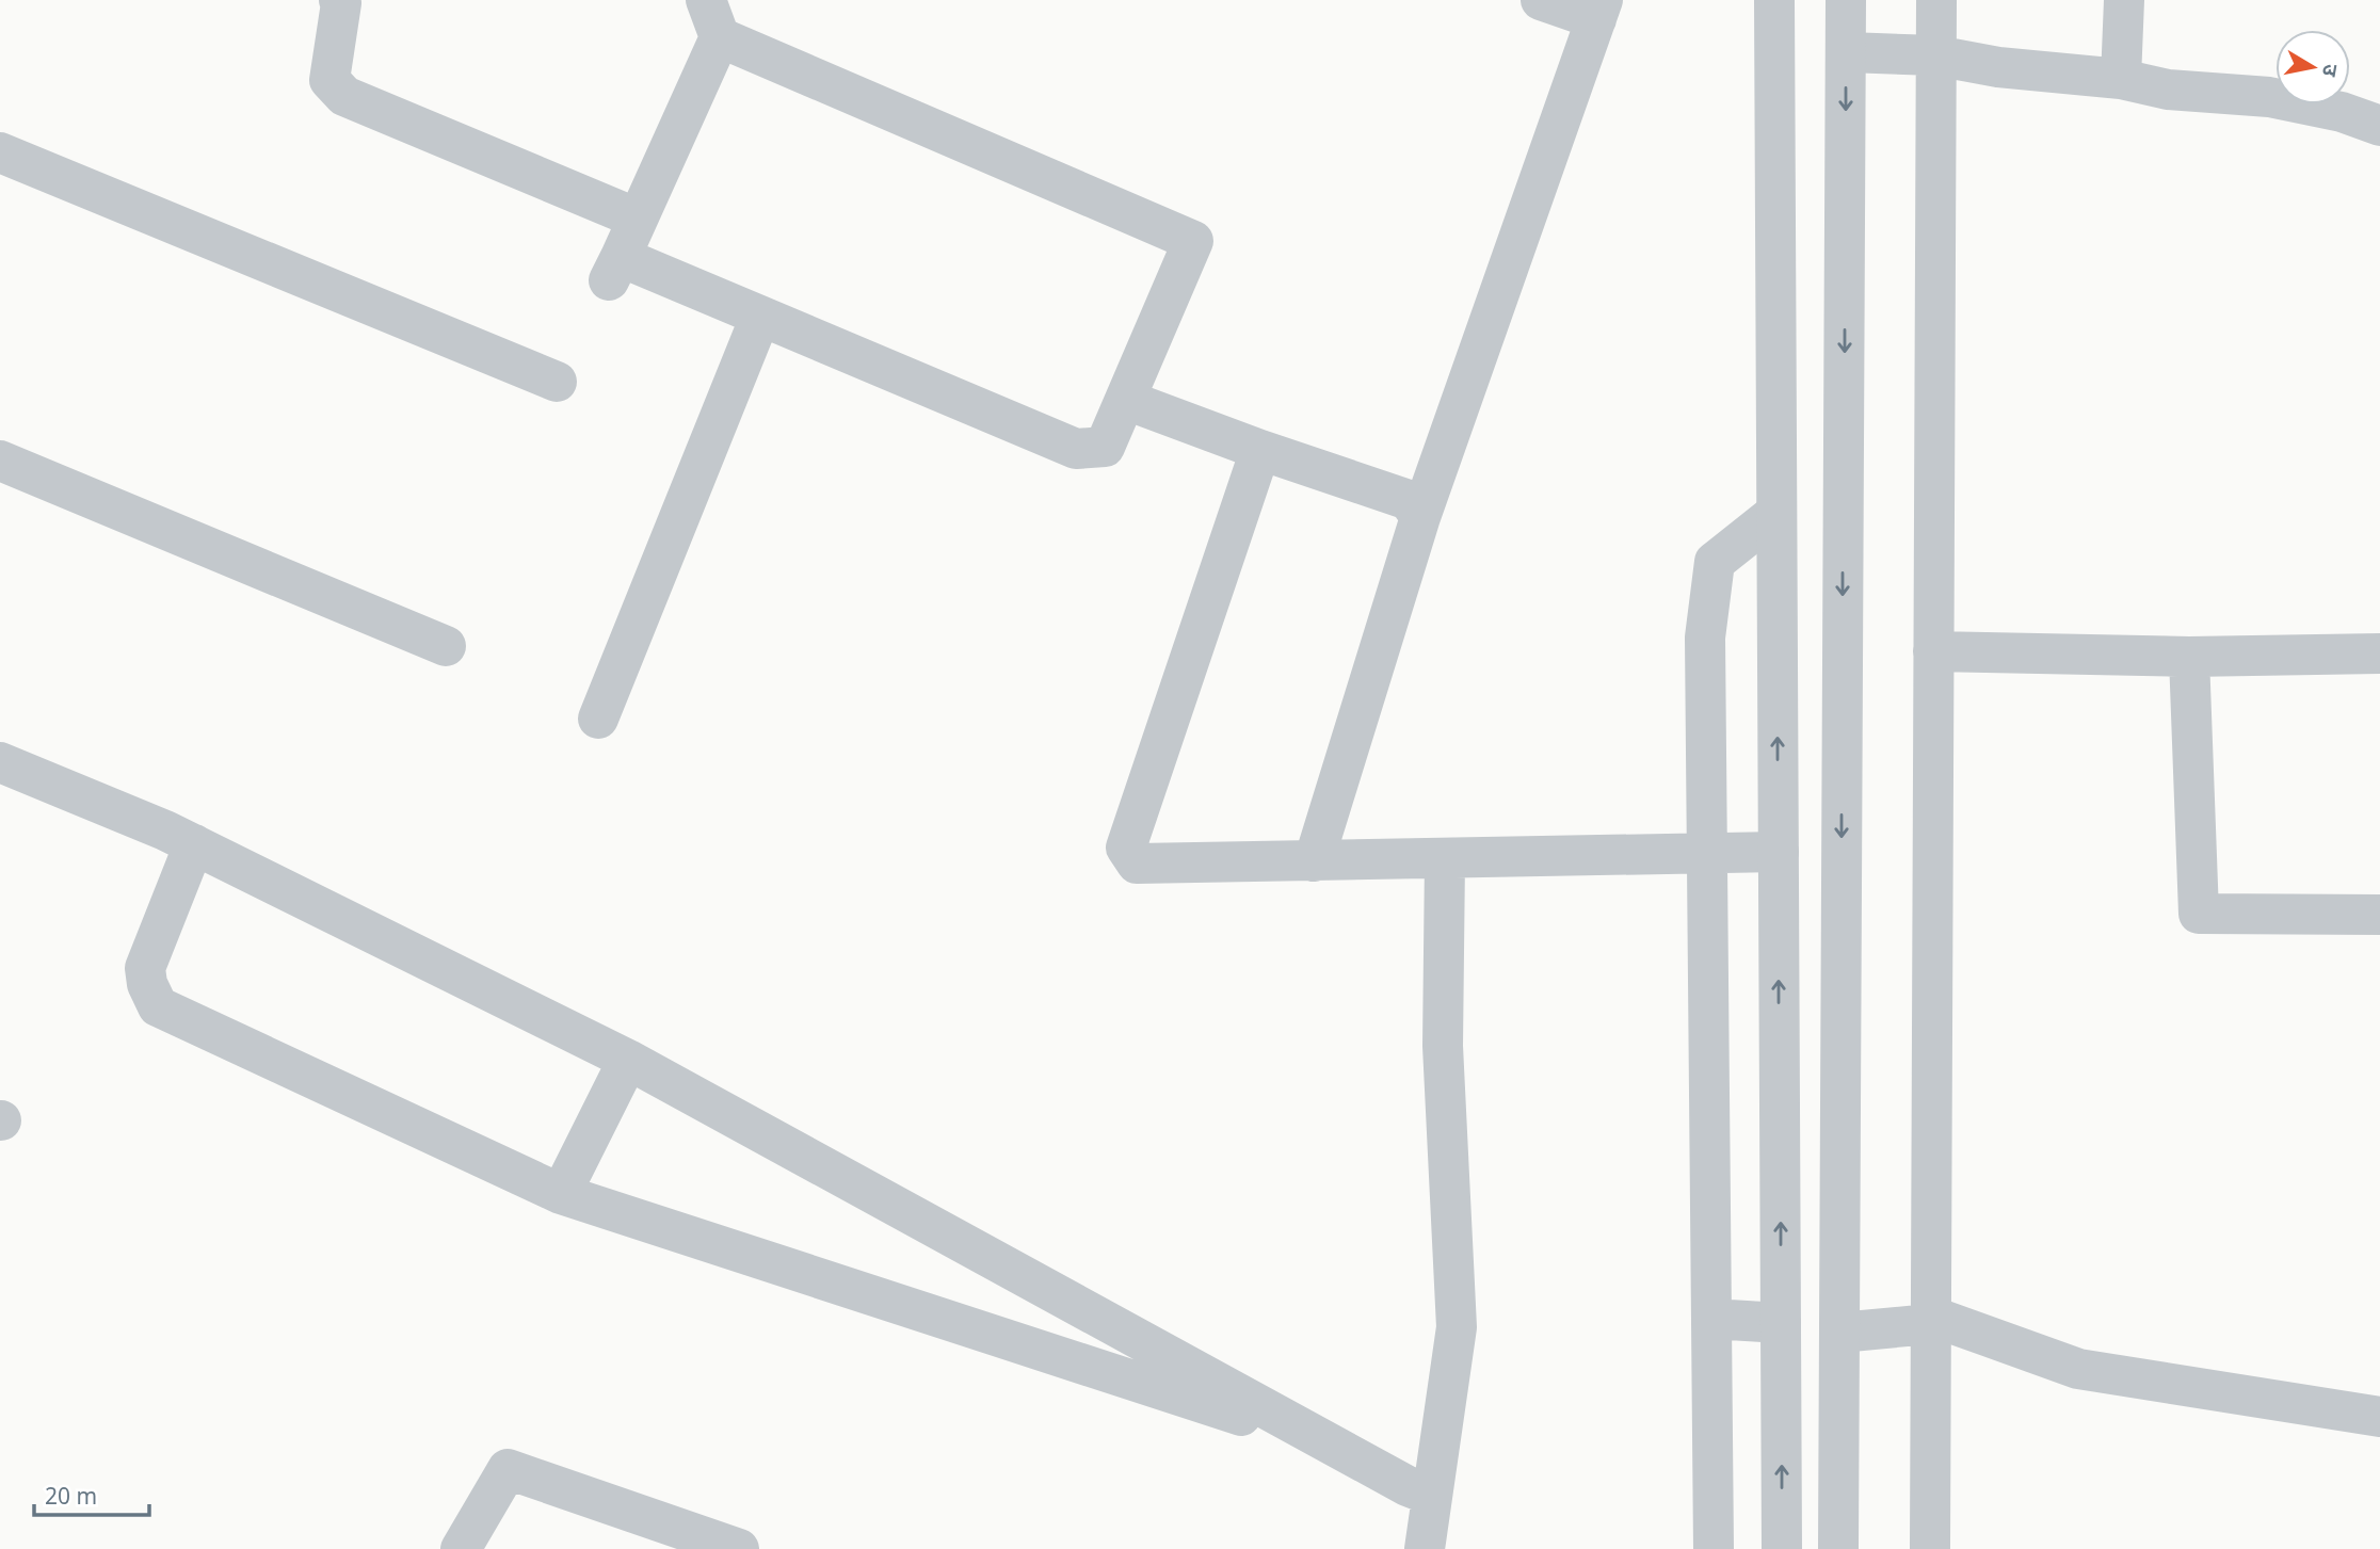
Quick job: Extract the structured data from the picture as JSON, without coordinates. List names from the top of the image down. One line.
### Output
{"scale_bar":"20 m","north":"right"}
